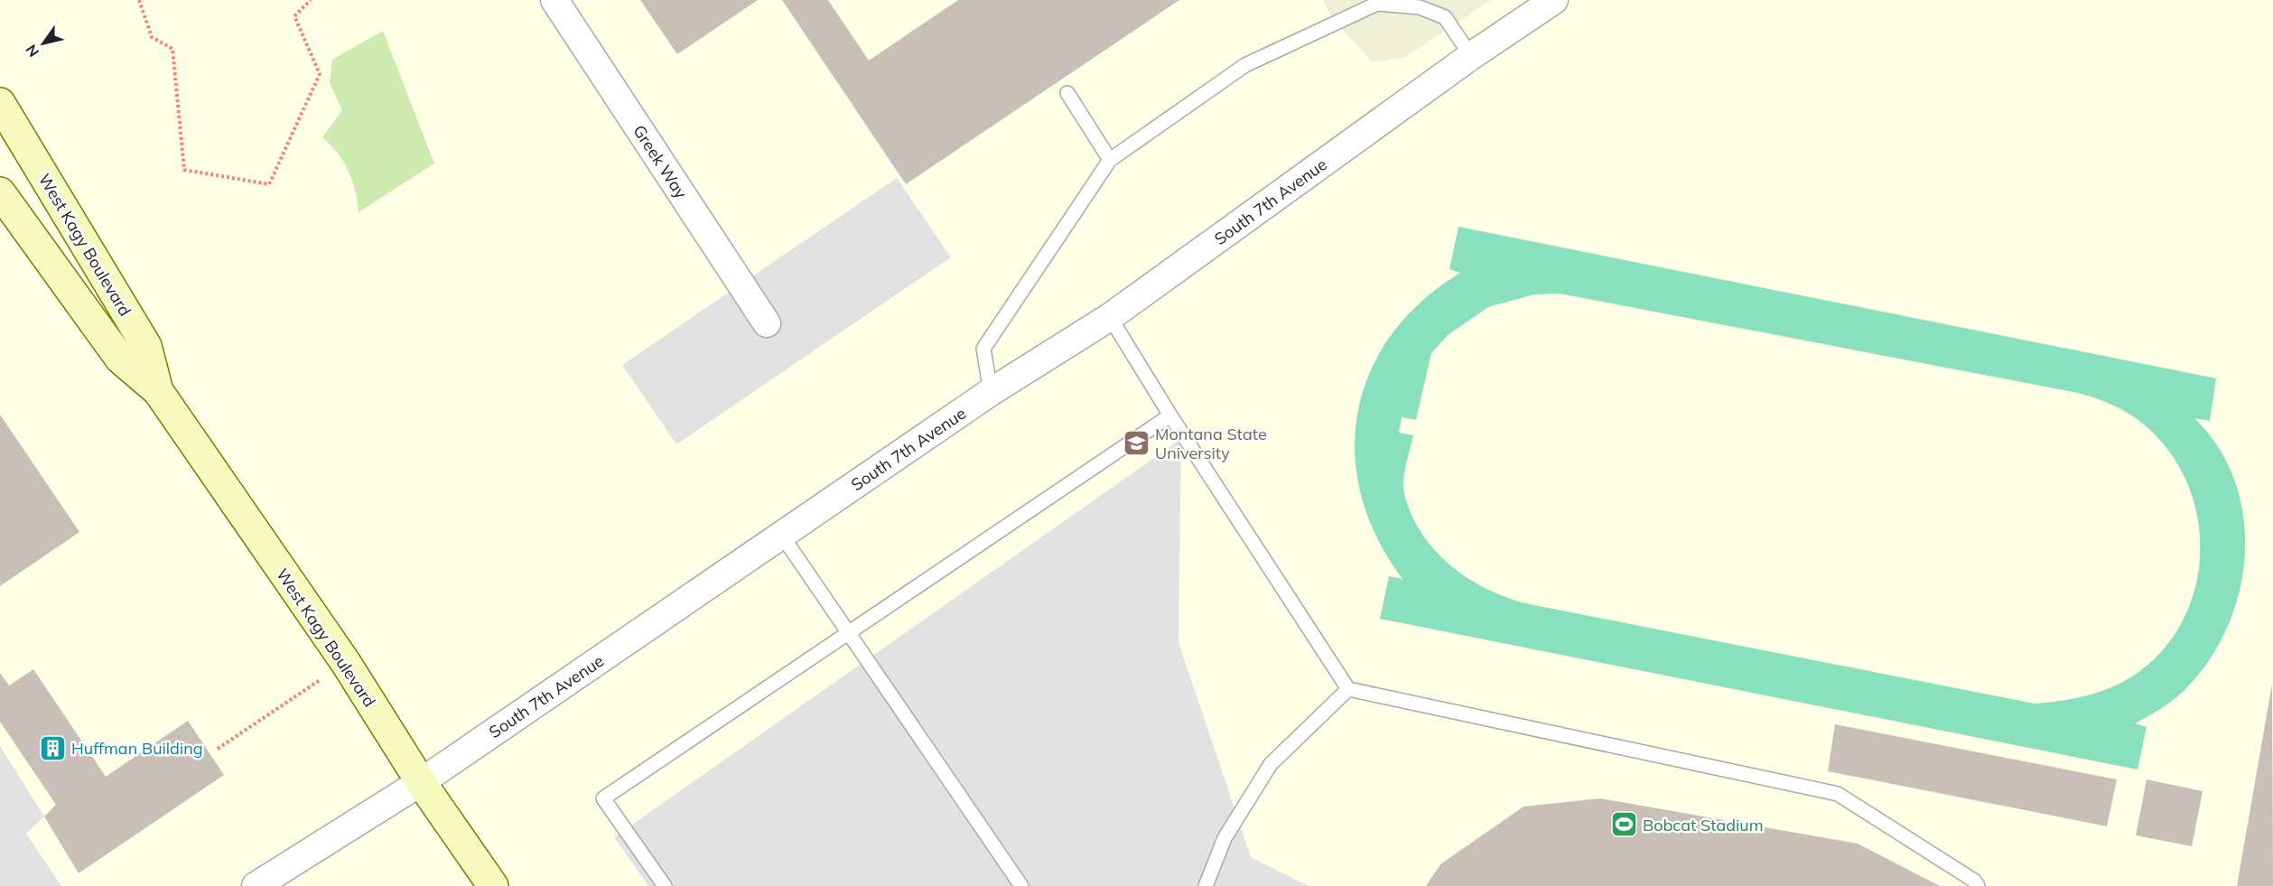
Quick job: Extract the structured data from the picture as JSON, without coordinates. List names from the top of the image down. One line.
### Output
{"streets":{"main road":["West Kagy Boulevard"],"street":["Greek Way","South 7th Avenue"]},"crossings":[["South 7th Avenue","West Kagy Boulevard"]],"places":{"school or university":["Montana State University"],"building":["Huffman Building"],"sports":["Bobcat Stadium"]},"north":"bottom left"}
